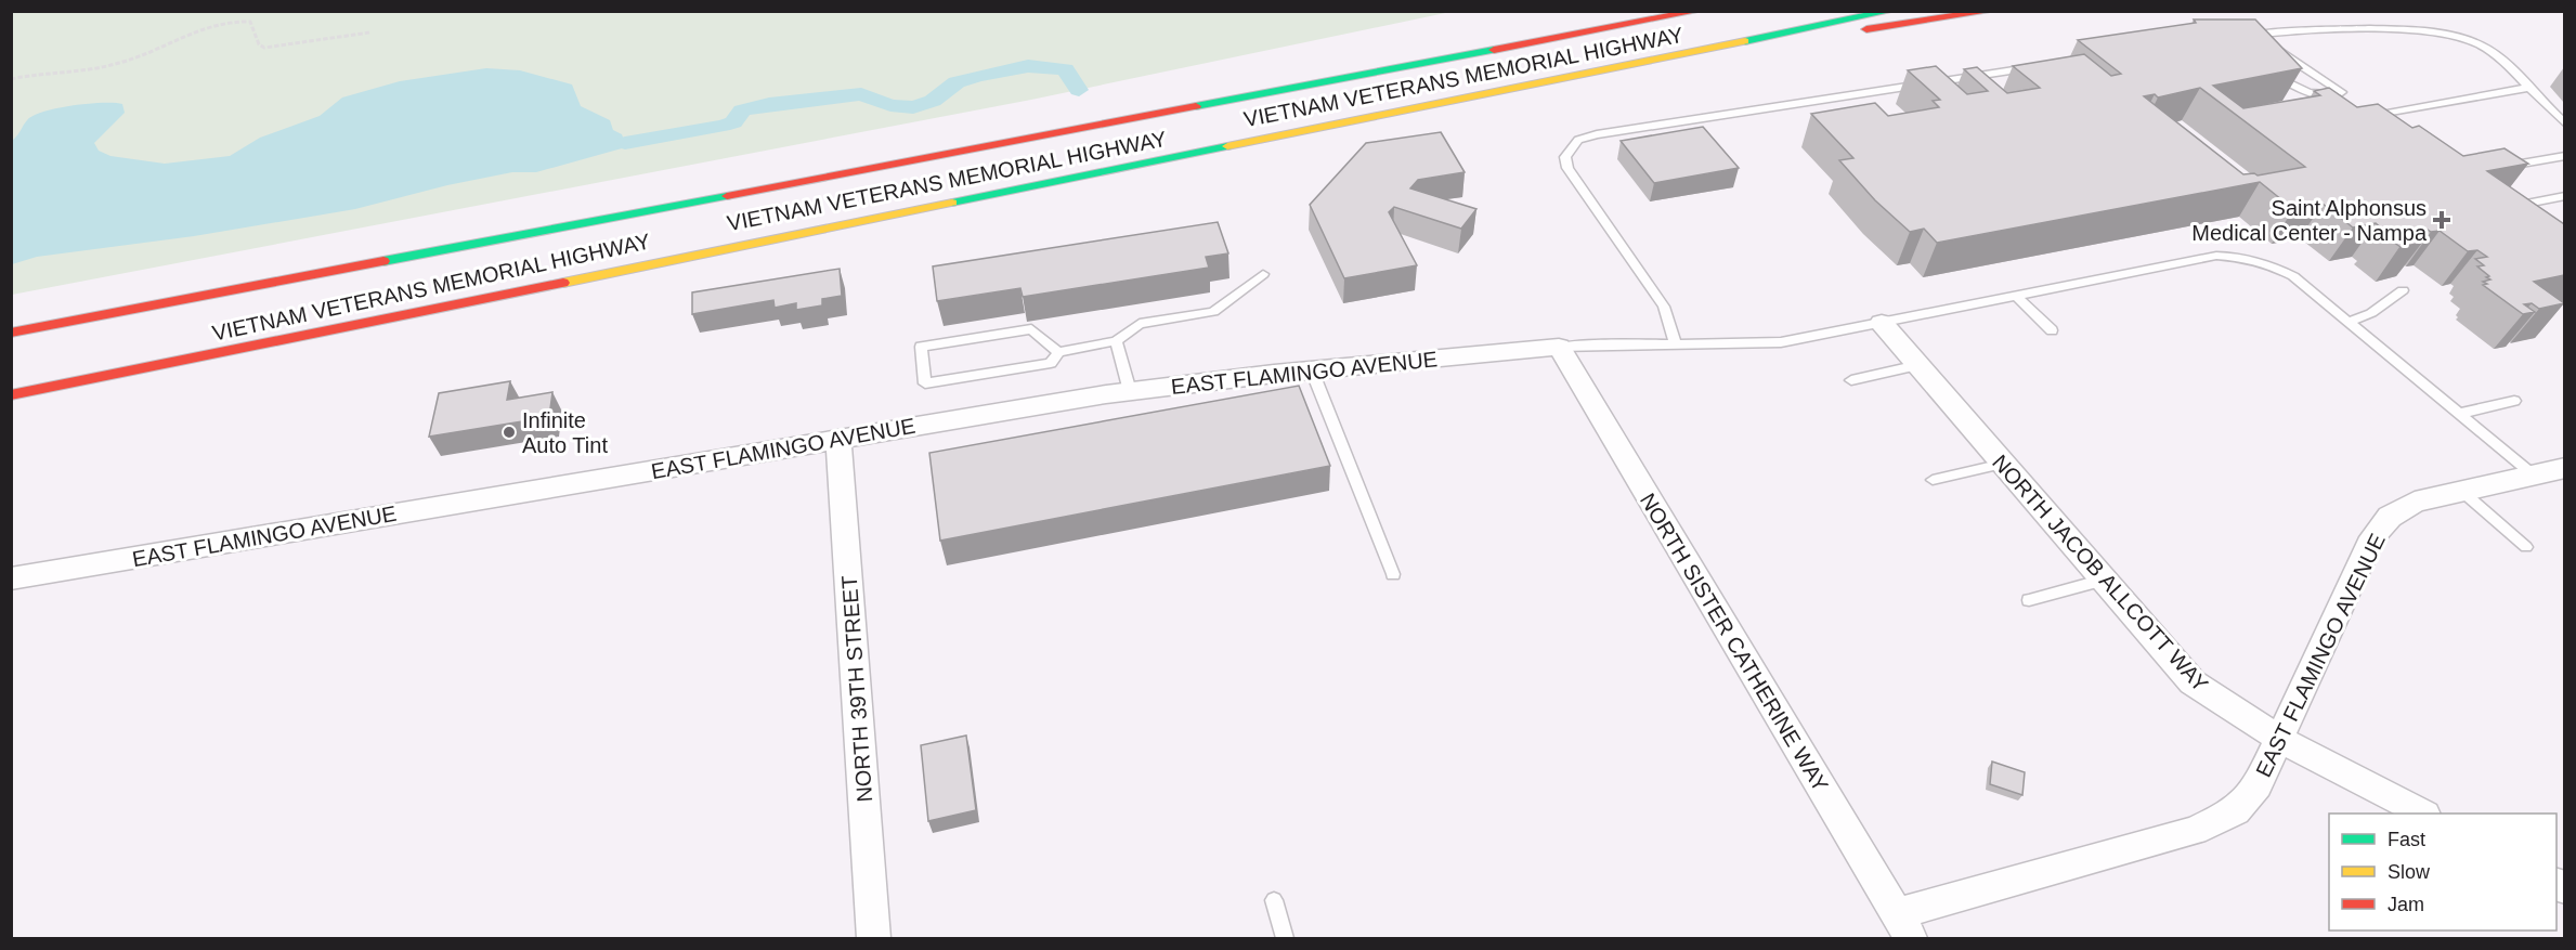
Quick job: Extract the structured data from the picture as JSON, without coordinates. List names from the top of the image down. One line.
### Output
{"streets":{"highway":["VIETNAM VETERANS MEMORIAL HIGHWAY"],"street":["EAST FLAMINGO AVENUE","NORTH JACOB ALLCOTT WAY","NORTH SISTER CATHERINE WAY","NORTH 39TH STREET"]},"crossings":[["EAST FLAMINGO AVENUE","NORTH JACOB ALLCOTT WAY"],["EAST FLAMINGO AVENUE","NORTH SISTER CATHERINE WAY"],["EAST FLAMINGO AVENUE","NORTH 39TH STREET"]],"places":{"health":["Saint Alphonsus Medical Center - Nampa"],"other":["Infinite Auto Tint"]},"legend":["Fast","Slow","Jam"]}
